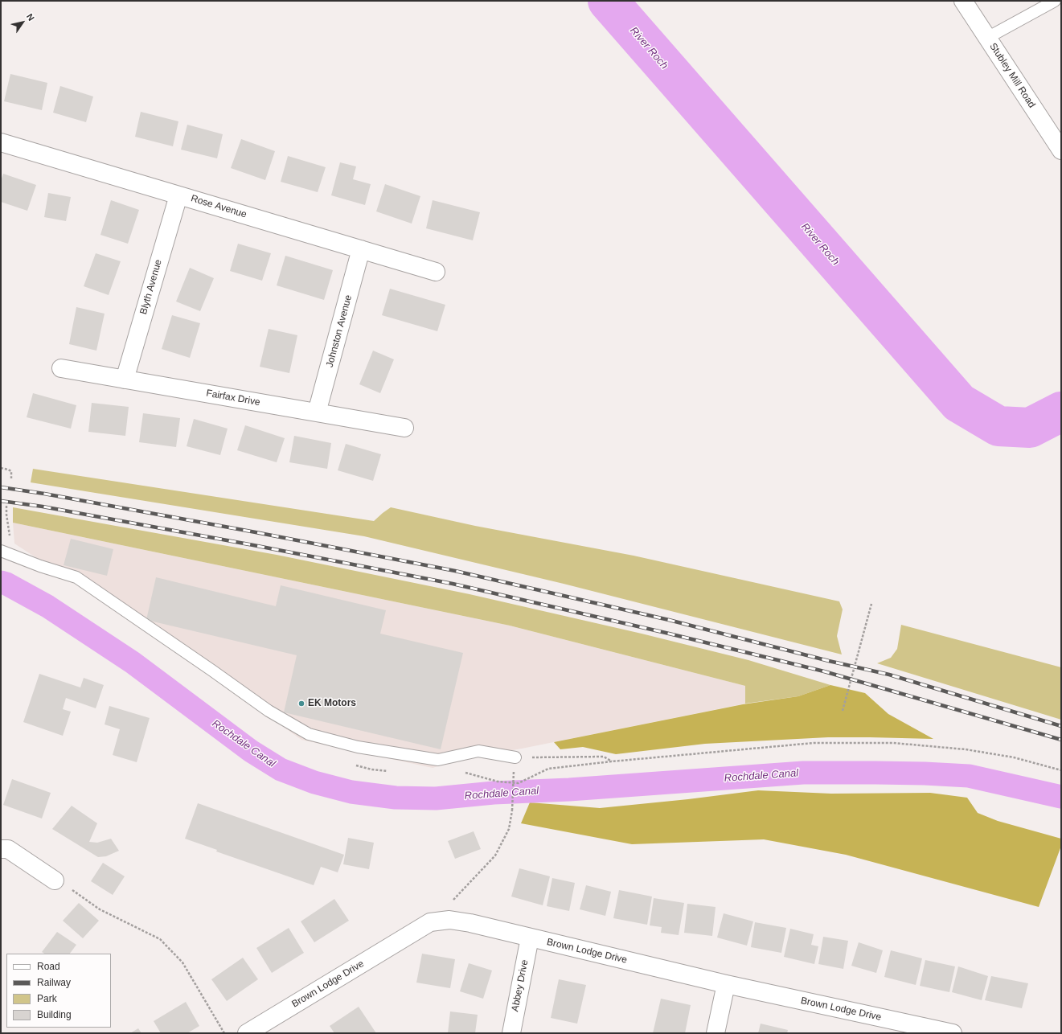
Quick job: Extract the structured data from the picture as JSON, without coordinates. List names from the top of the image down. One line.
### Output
{"streets":{"street":["Stubley Mill Road","Rose Avenue","Blyth Avenue","Johnston Avenue","Fairfax Drive","Brown Lodge Drive","Abbey Drive"]},"crossings":[["Rose Avenue","Blyth Avenue"],["Rose Avenue","Johnston Avenue"],["Blyth Avenue","Fairfax Drive"],["Johnston Avenue","Fairfax Drive"],["Brown Lodge Drive","Abbey Drive"]],"water":["River Roch","Rochdale Canal"],"places":["EK Motors"],"legend":["Road","Railway","Park","Building"],"north":"top right"}
